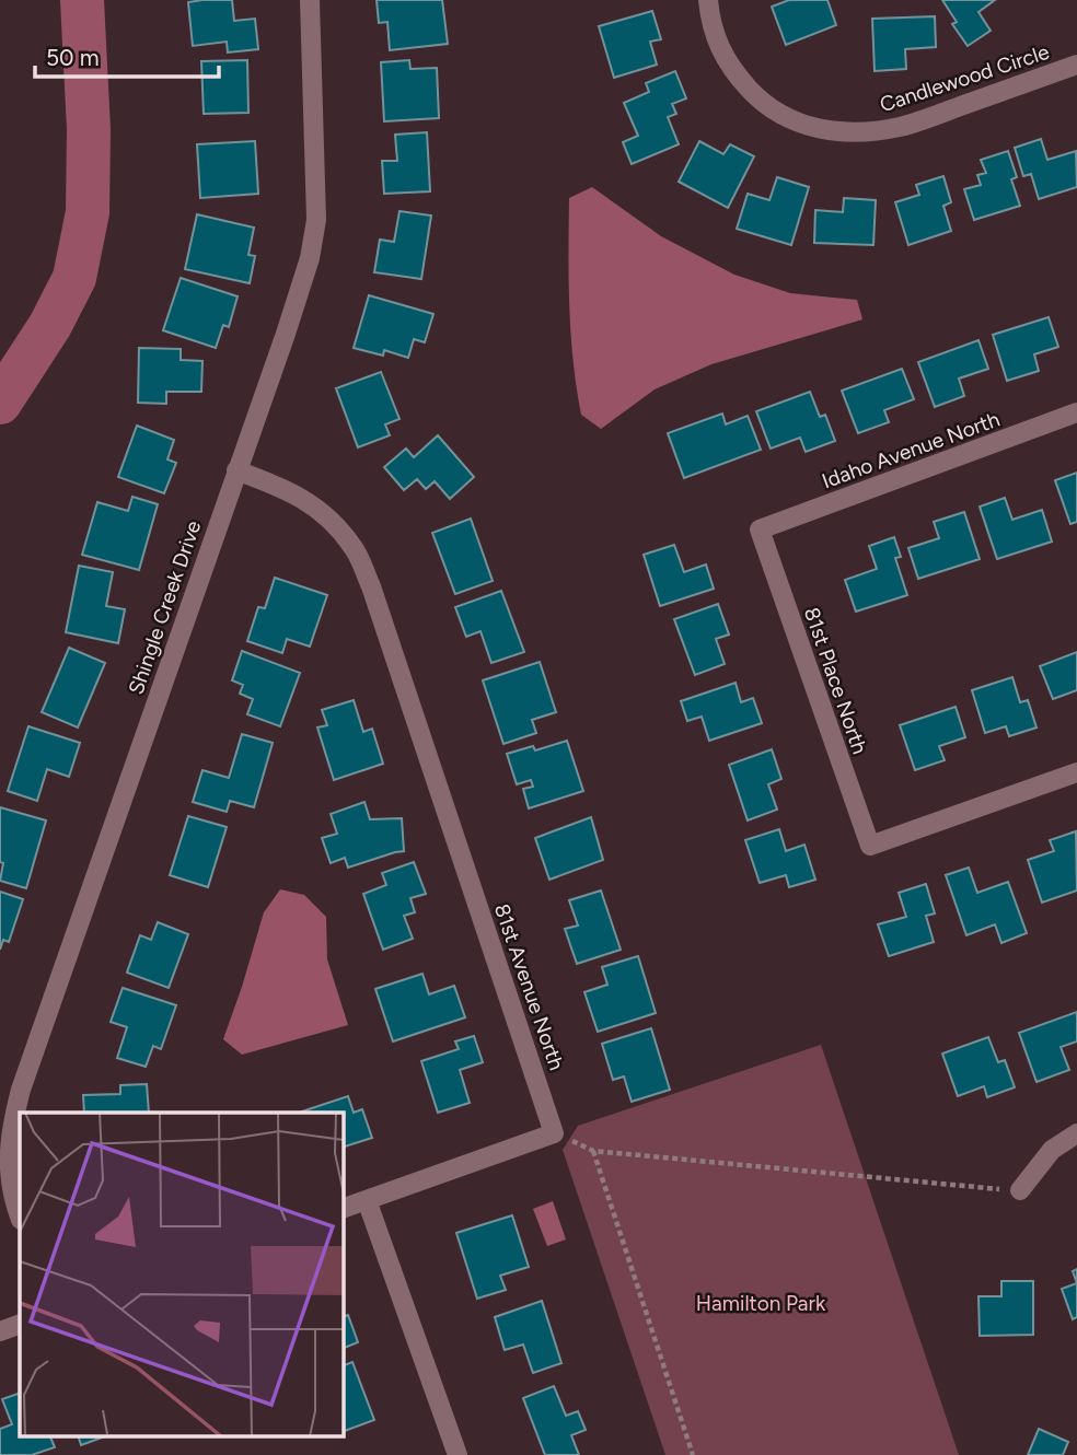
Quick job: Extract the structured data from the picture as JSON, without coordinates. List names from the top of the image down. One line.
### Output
{"streets":{"street":["Candlewood Circle","Idaho Avenue North","Shingle Creek Drive","81st Place North","81st Avenue North"]},"crossings":[["Idaho Avenue North","81st Place North"],["Shingle Creek Drive","81st Avenue North"]],"parks":["Hamilton Park"],"scale_bar":"50 m"}
